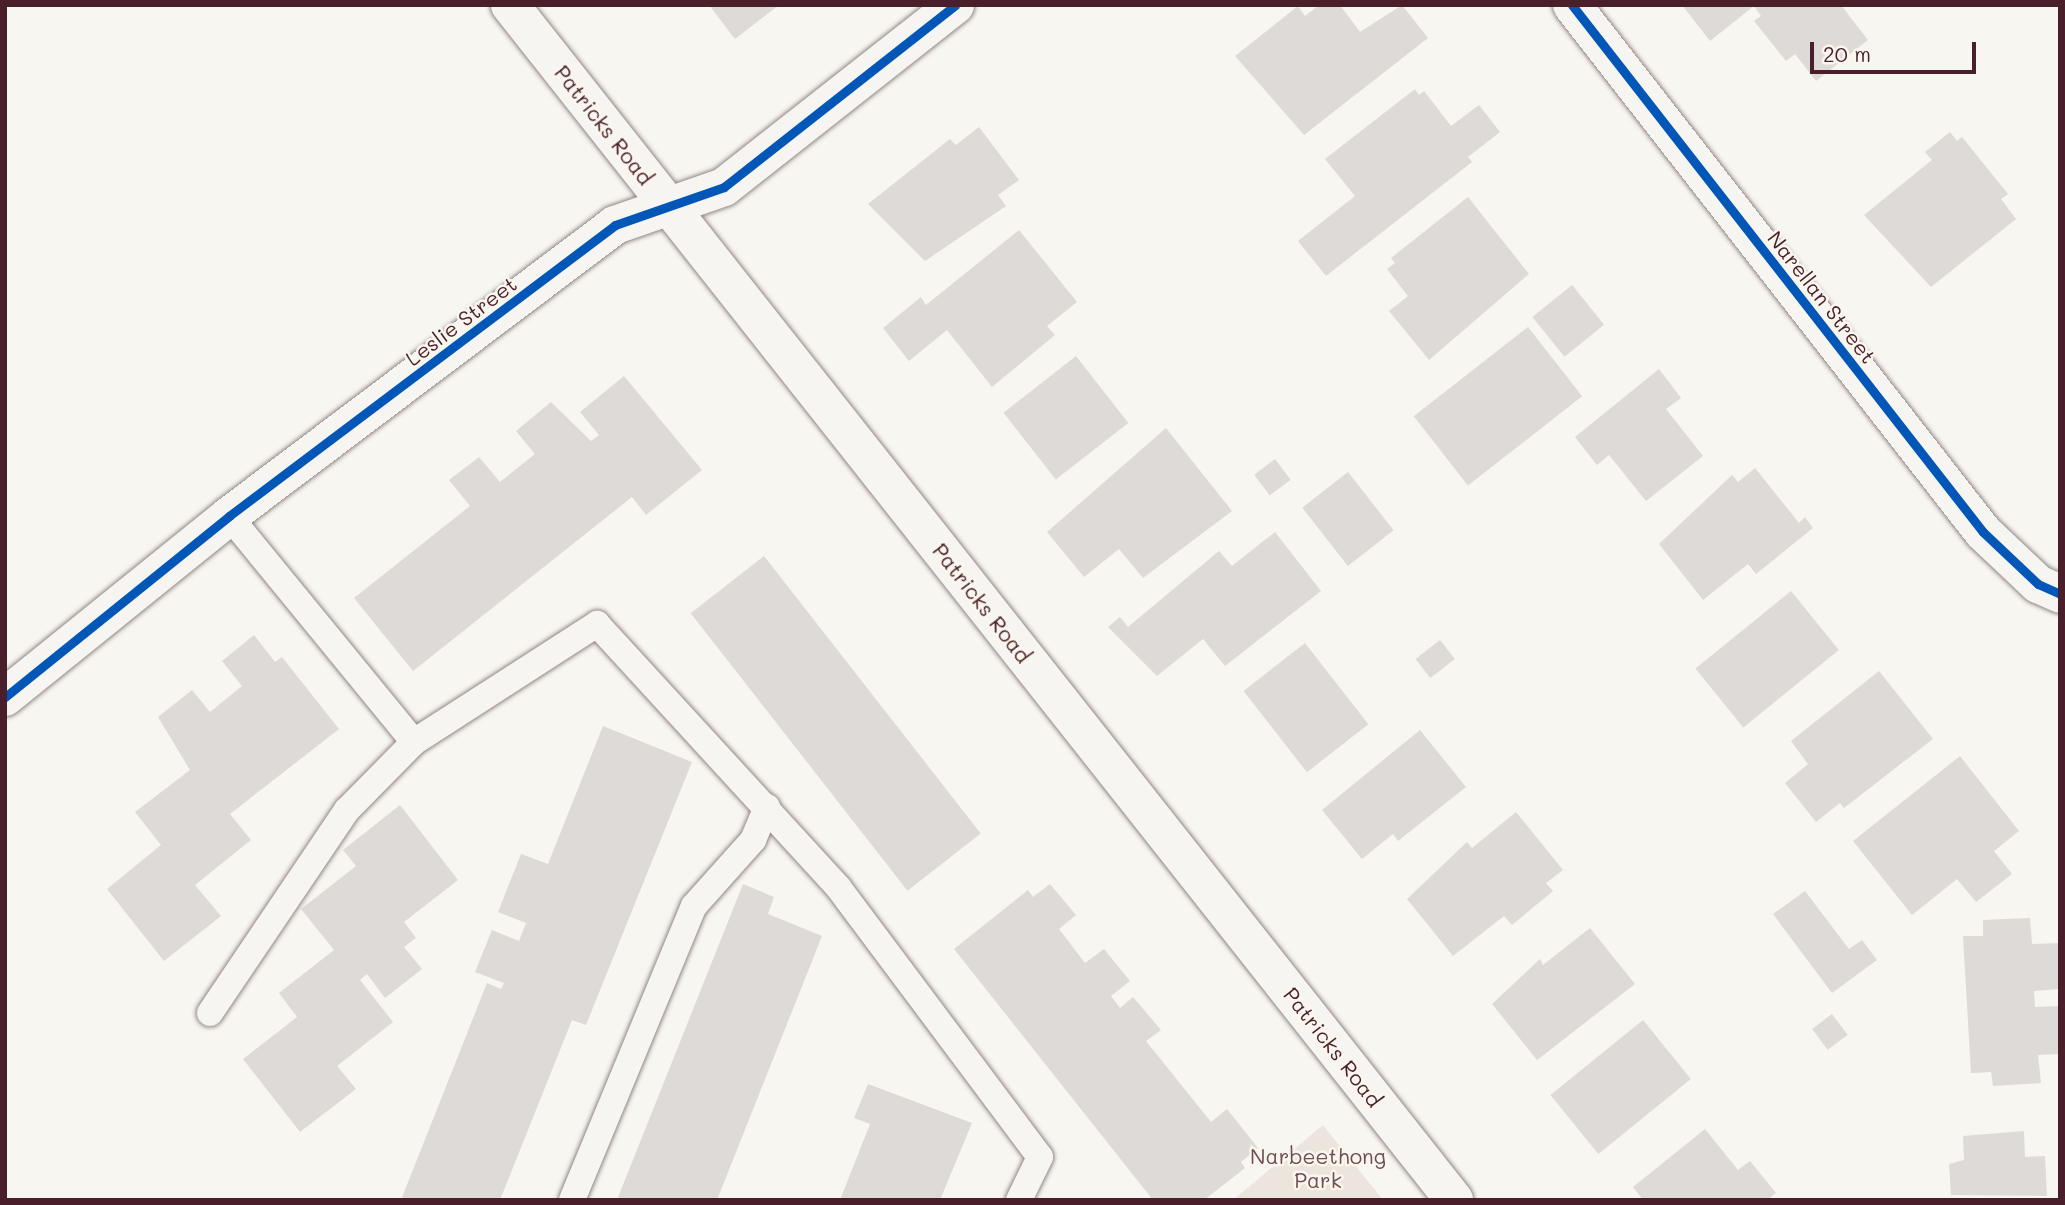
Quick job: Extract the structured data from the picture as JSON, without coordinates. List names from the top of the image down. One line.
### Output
{"streets":{"street":["Patricks Road","Narellan Street","Leslie Street"]},"crossings":[["Patricks Road","Leslie Street"]],"parks":["Narbeethong Park"],"scale_bar":"20 m"}
